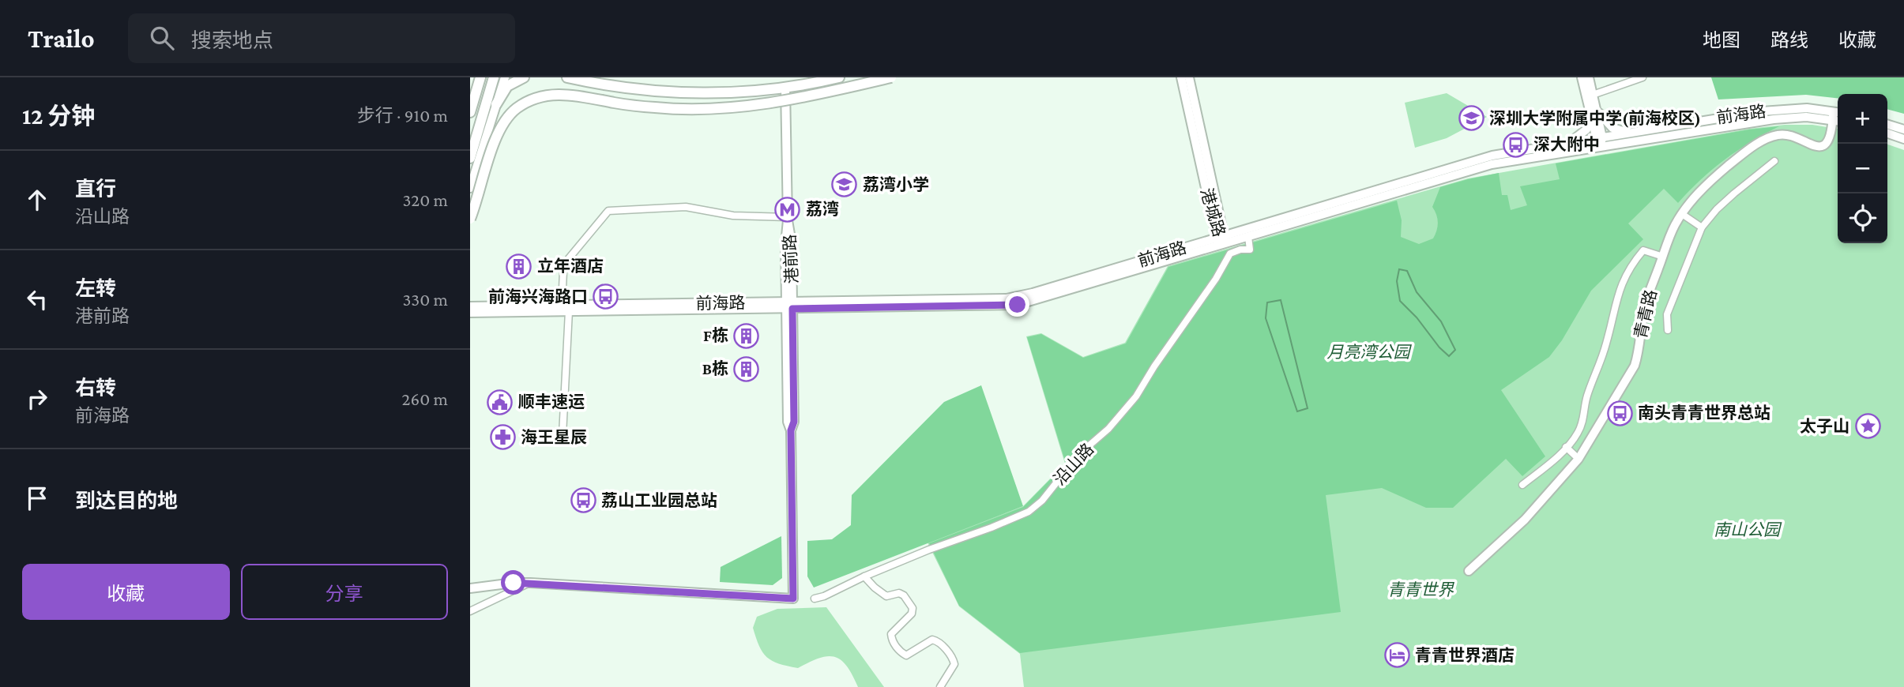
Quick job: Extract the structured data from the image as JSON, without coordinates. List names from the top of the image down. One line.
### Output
{"streets":{"street":["前海路","港城路","港前路","青青路","沿山路"]},"crossings":[["前海路","港城路"],["前海路","港前路"],["前海路","青青路"],["前海路","沿山路"]],"parks":["月亮湾公园","南山公园","青青世界"],"places":{"school or university":["深圳大学附属中学(前海校区)","荔湾小学"],"bus stop":["深大附中","前海兴海路口","南头青青世界总站","荔山工业园总站"],"metro station":["荔湾"],"building":["立年酒店","F栋","B栋"],"public building":["顺丰速运"],"place":["太子山"],"pharmacy":["海王星辰"],"hotel":["青青世界酒店"]},"page":{"header":"Trailo","search":"搜索地点","nav":["地图","路线","收藏"],"heading":["12 分钟","步行 · 910 m"],"map_buttons":["+","−"],"list":[["直行","沿山路","320 m"],["左转","港前路","330 m"],["右转","前海路","260 m"],"到达目的地"],"buttons":["收藏","分享"]}}
